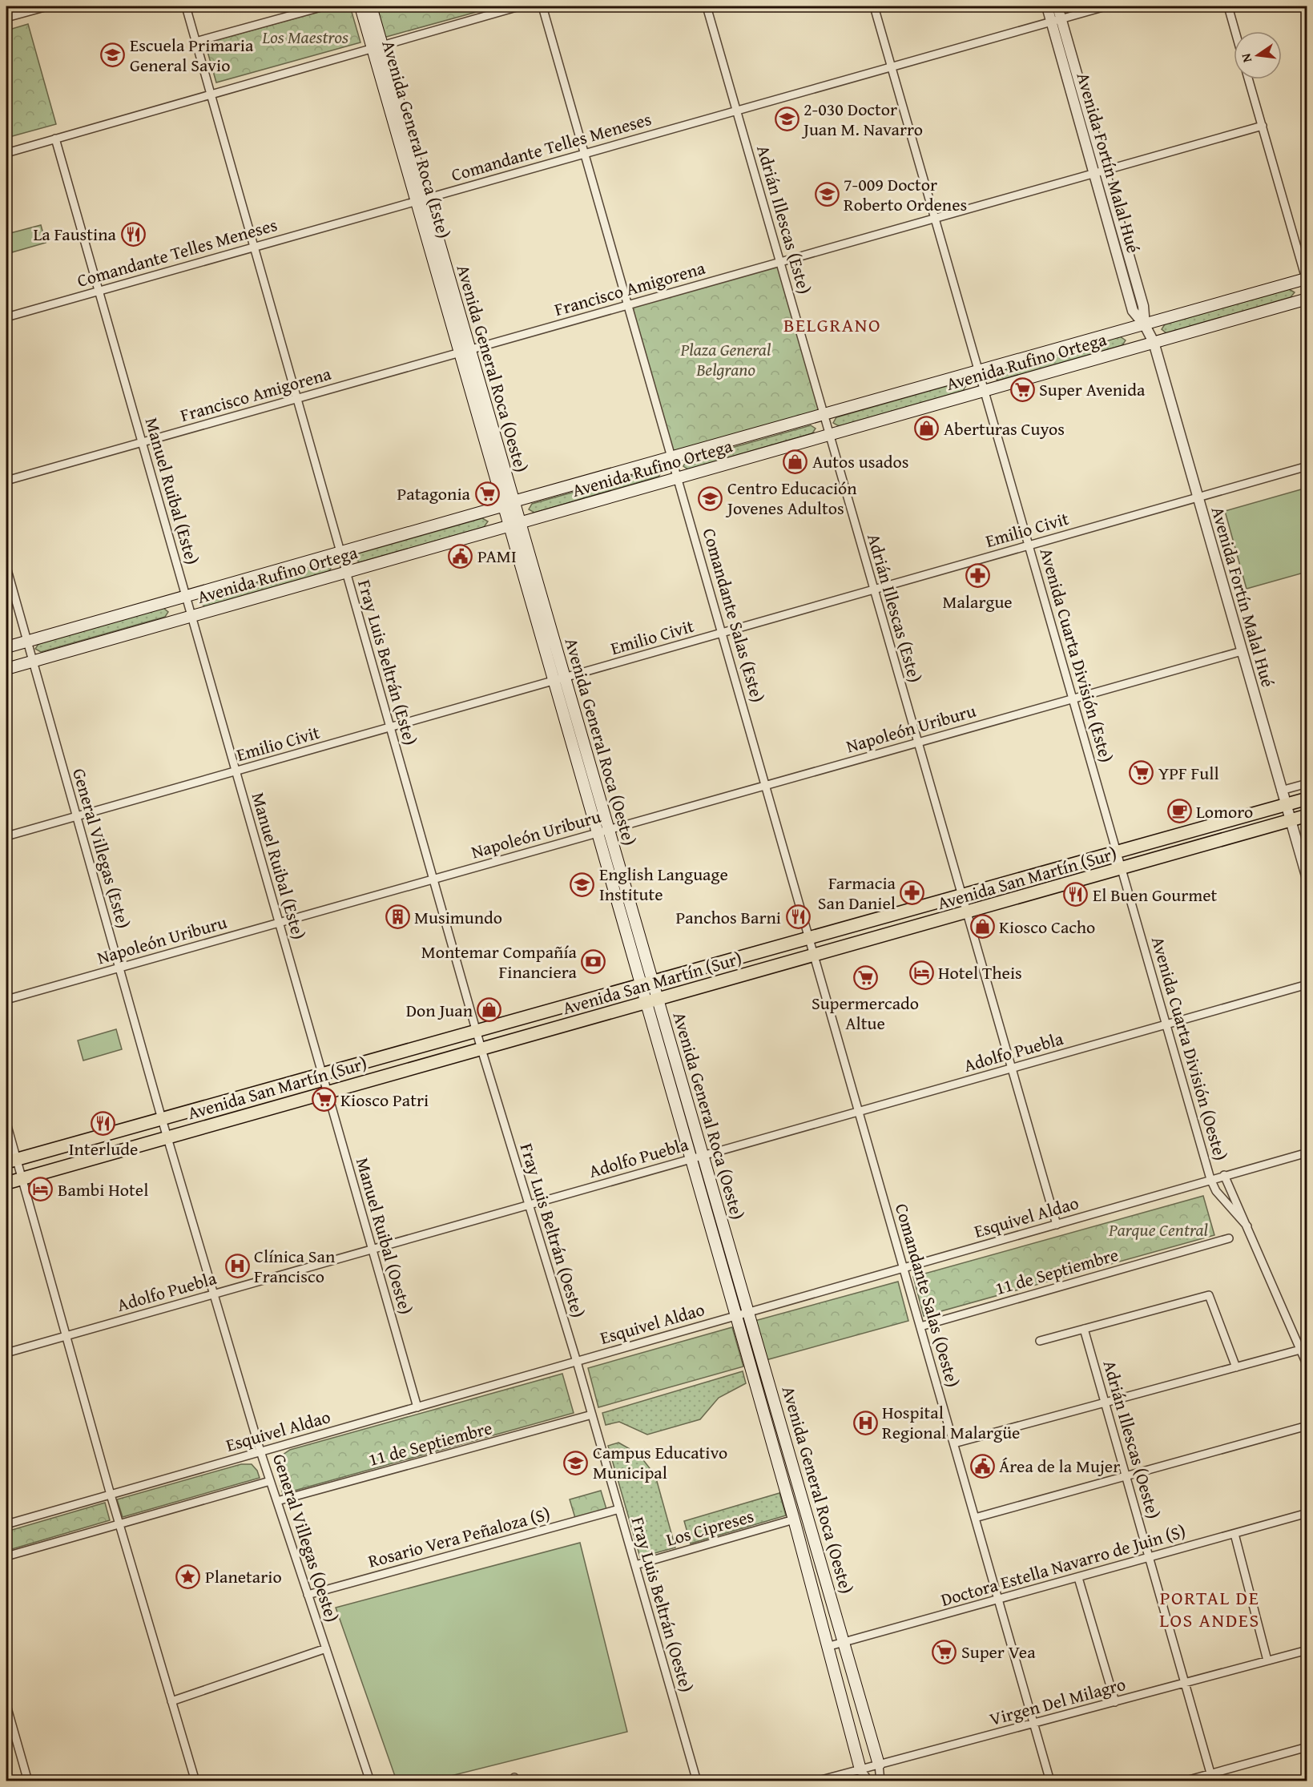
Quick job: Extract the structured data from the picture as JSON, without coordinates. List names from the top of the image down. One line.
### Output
{"streets":{"highway":["Avenida San Martín (Sur)"],"main road":["Avenida General Roca (Este)","Avenida Rufino Ortega","Avenida General Roca (Oeste)"],"street":["Comandante Telles Meneses","Avenida Fortín Malal Hué","Adrián Illescas (Este)","Francisco Amigorena","Manuel Ruibal (Este)","Emilio Civit","Comandante Salas (Este)","Avenida Cuarta División (Este)","Fray Luis Beltrán (Este)","Napoleón Uriburu","General Villegas (Este)","Avenida Cuarta División (Oeste)","Adolfo Puebla","Esquivel Aldao","Fray Luis Beltrán (Oeste)","Manuel Ruibal (Oeste)","11 de Septiembre","Comandante Salas (Oeste)","Adrián Illescas (Oeste)","Los Cipreses","Rosario Vera Peñaloza (S)","General Villegas (Oeste)","Doctora Estella Navarro de Juin (S)","Virgen Del Milagro"]},"crossings":[["Avenida General Roca (Este)","Comandante Telles Meneses"],["Avenida General Roca (Este)","Francisco Amigorena"],["Avenida General Roca (Este)","Avenida Rufino Ortega"],["Avenida General Roca (Este)","Avenida General Roca (Oeste)"],["Avenida General Roca (Este)","Emilio Civit"],["Avenida General Roca (Este)","Napoleón Uriburu"],["Avenida General Roca (Este)","Avenida San Martín (Sur)"],["Comandante Telles Meneses","Avenida Fortín Malal Hué"],["Comandante Telles Meneses","Adrián Illescas (Este)"],["Comandante Telles Meneses","Manuel Ruibal (Este)"],["Comandante Telles Meneses","Comandante Salas (Este)"],["Comandante Telles Meneses","Avenida Cuarta División (Este)"],["Comandante Telles Meneses","Fray Luis Beltrán (Este)"],["Avenida Fortín Malal Hué","Francisco Amigorena"],["Avenida Fortín Malal Hué","Avenida Rufino Ortega"],["Avenida Fortín Malal Hué","Emilio Civit"],["Avenida Fortín Malal Hué","Napoleón Uriburu"],["Avenida Fortín Malal Hué","Avenida San Martín (Sur)"],["Adrián Illescas (Este)","Francisco Amigorena"],["Adrián Illescas (Este)","Avenida Rufino Ortega"],["Adrián Illescas (Este)","Emilio Civit"],["Adrián Illescas (Este)","Napoleón Uriburu"],["Adrián Illescas (Este)","Avenida San Martín (Sur)"],["Francisco Amigorena","Manuel Ruibal (Este)"],["Francisco Amigorena","Comandante Salas (Este)"],["Francisco Amigorena","Avenida Cuarta División (Este)"],["Francisco Amigorena","Fray Luis Beltrán (Este)"],["Avenida Rufino Ortega","Manuel Ruibal (Este)"],["Avenida Rufino Ortega","Comandante Salas (Este)"],["Avenida Rufino Ortega","Avenida Cuarta División (Este)"],["Avenida Rufino Ortega","Fray Luis Beltrán (Este)"],["Avenida Rufino Ortega","General Villegas (Este)"],["Avenida General Roca (Oeste)","Emilio Civit"],["Avenida General Roca (Oeste)","Napoleón Uriburu"],["Avenida General Roca (Oeste)","Avenida San Martín (Sur)"],["Avenida General Roca (Oeste)","Adolfo Puebla"],["Avenida General Roca (Oeste)","Esquivel Aldao"],["Avenida General Roca (Oeste)","Los Cipreses"],["Avenida General Roca (Oeste)","Doctora Estella Navarro de Juin (S)"],["Avenida General Roca (Oeste)","Virgen Del Milagro"],["Manuel Ruibal (Este)","Emilio Civit"],["Manuel Ruibal (Este)","Napoleón Uriburu"],["Manuel Ruibal (Este)","Avenida San Martín (Sur)"],["Manuel Ruibal (Este)","Manuel Ruibal (Oeste)"],["Emilio Civit","Comandante Salas (Este)"],["Emilio Civit","Avenida Cuarta División (Este)"],["Emilio Civit","Fray Luis Beltrán (Este)"],["Emilio Civit","General Villegas (Este)"],["Comandante Salas (Este)","Napoleón Uriburu"],["Comandante Salas (Este)","Avenida San Martín (Sur)"],["Comandante Salas (Este)","Comandante Salas (Oeste)"],["Avenida Cuarta División (Este)","Napoleón Uriburu"],["Avenida Cuarta División (Este)","Avenida San Martín (Sur)"],["Avenida Cuarta División (Este)","Avenida Cuarta División (Oeste)"],["Fray Luis Beltrán (Este)","Napoleón Uriburu"],["Fray Luis Beltrán (Este)","Avenida San Martín (Sur)"],["Fray Luis Beltrán (Este)","Fray Luis Beltrán (Oeste)"],["Napoleón Uriburu","General Villegas (Este)"],["General Villegas (Este)","Avenida San Martín (Sur)"],["General Villegas (Este)","General Villegas (Oeste)"],["Avenida San Martín (Sur)","Avenida Cuarta División (Oeste)"],["Avenida San Martín (Sur)","Fray Luis Beltrán (Oeste)"],["Avenida San Martín (Sur)","Manuel Ruibal (Oeste)"],["Avenida San Martín (Sur)","Comandante Salas (Oeste)"],["Avenida San Martín (Sur)","General Villegas (Oeste)"],["Avenida Cuarta División (Oeste)","Adolfo Puebla"],["Avenida Cuarta División (Oeste)","Esquivel Aldao"],["Adolfo Puebla","Fray Luis Beltrán (Oeste)"],["Adolfo Puebla","Manuel Ruibal (Oeste)"],["Adolfo Puebla","Comandante Salas (Oeste)"],["Adolfo Puebla","General Villegas (Oeste)"],["Esquivel Aldao","Fray Luis Beltrán (Oeste)"],["Esquivel Aldao","Manuel Ruibal (Oeste)"],["Esquivel Aldao","Comandante Salas (Oeste)"],["Esquivel Aldao","General Villegas (Oeste)"],["Fray Luis Beltrán (Oeste)","11 de Septiembre"],["Fray Luis Beltrán (Oeste)","Los Cipreses"],["Fray Luis Beltrán (Oeste)","Rosario Vera Peñaloza (S)"],["11 de Septiembre","Comandante Salas (Oeste)"],["11 de Septiembre","General Villegas (Oeste)"],["Comandante Salas (Oeste)","Doctora Estella Navarro de Juin (S)"],["Comandante Salas (Oeste)","Virgen Del Milagro"],["Adrián Illescas (Oeste)","Doctora Estella Navarro de Juin (S)"],["Adrián Illescas (Oeste)","Virgen Del Milagro"],["Rosario Vera Peñaloza (S)","General Villegas (Oeste)"]],"districts":["BELGRANO","PORTAL DE LOS ANDES"],"parks":["Los Maestros","Plaza General Belgrano","Parque Central"],"places":{"school or university":["Escuela Primaria General Savio","2-030 Doctor Juan M. Navarro","7-009 Doctor Roberto Ordenes","Centro Educación Jovenes Adultos","English Language Institute","Campus Educativo Municipal"],"restaurant":["La Faustina","El Buen Gourmet","Panchos Barni","Interlude"],"supermarket":["Super Avenida","Patagonia","YPF Full","Supermercado Altue","Kiosco Patri","Super Vea"],"shop":["Aberturas Cuyos","Autos usados","Kiosco Cacho","Don Juan"],"public building":["PAMI","Área de la Mujer"],"pharmacy":["Malargue","Farmacia San Daniel"],"cafe":["Lomoro"],"building":["Musimundo"],"bank":["Montemar Compañía Financiera"],"hotel":["Hotel Theis","Bambi Hotel"],"hospital":["Clínica San Francisco","Hospital Regional Malargüe"],"place":["Planetario"]},"north":"left"}
